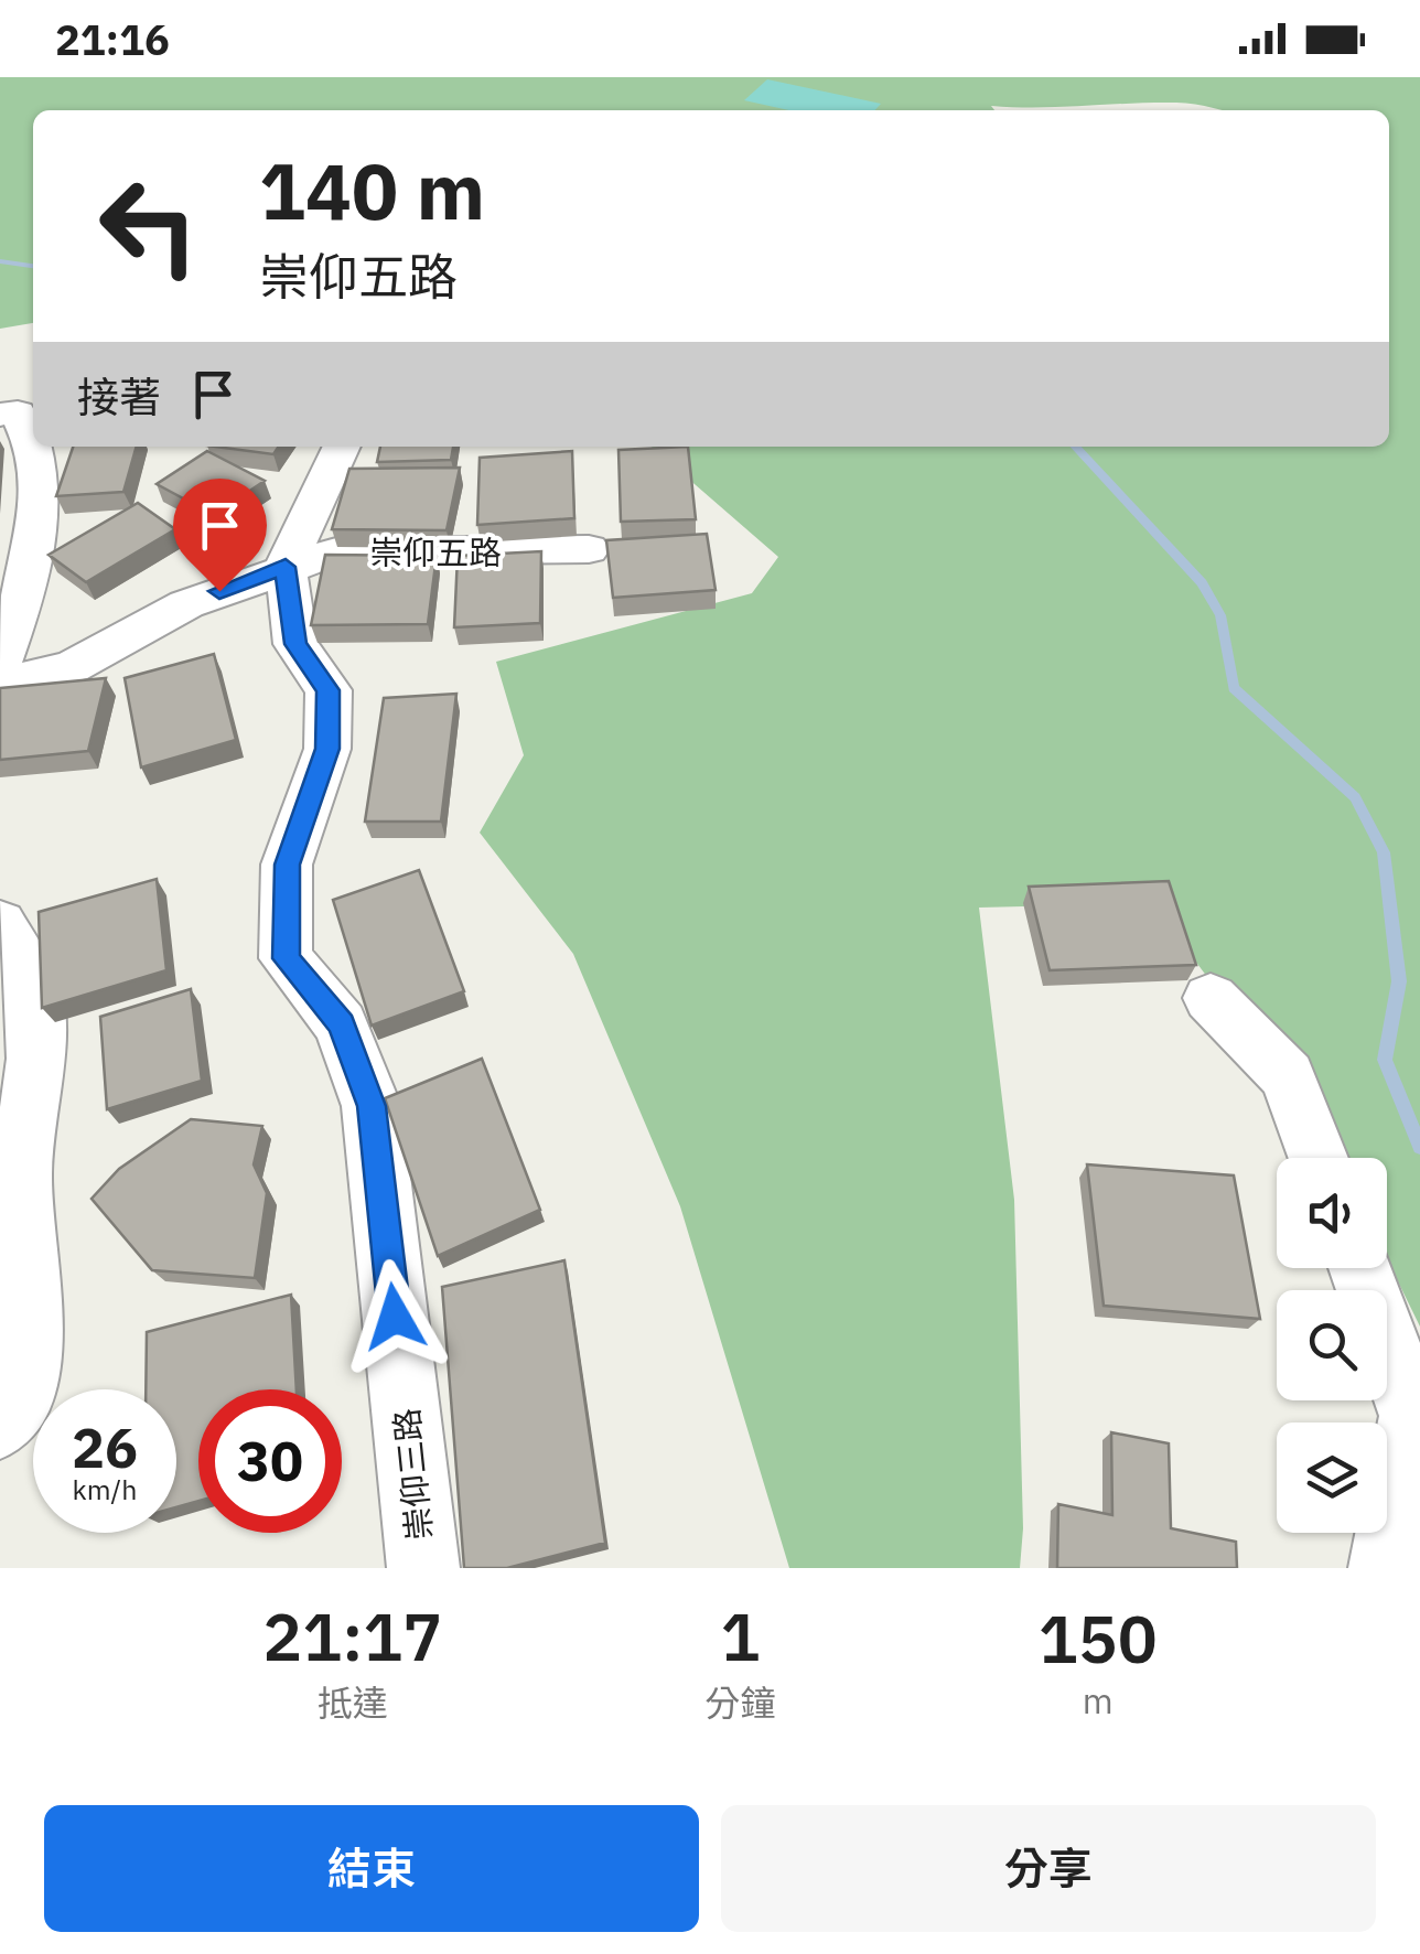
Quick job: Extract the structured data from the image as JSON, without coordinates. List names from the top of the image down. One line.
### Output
{"streets":{"street":["崇仰五路","崇仰三路"]},"crossings":[["崇仰五路","崇仰三路"]],"page":{"status":"21:16","turn":["140 m","崇仰五路"],"then":"接著","speed":"26 km/h","limit":"30","eta":["21:17","抵達","1","分鐘","150","m"],"buttons":["結束","分享"]}}
